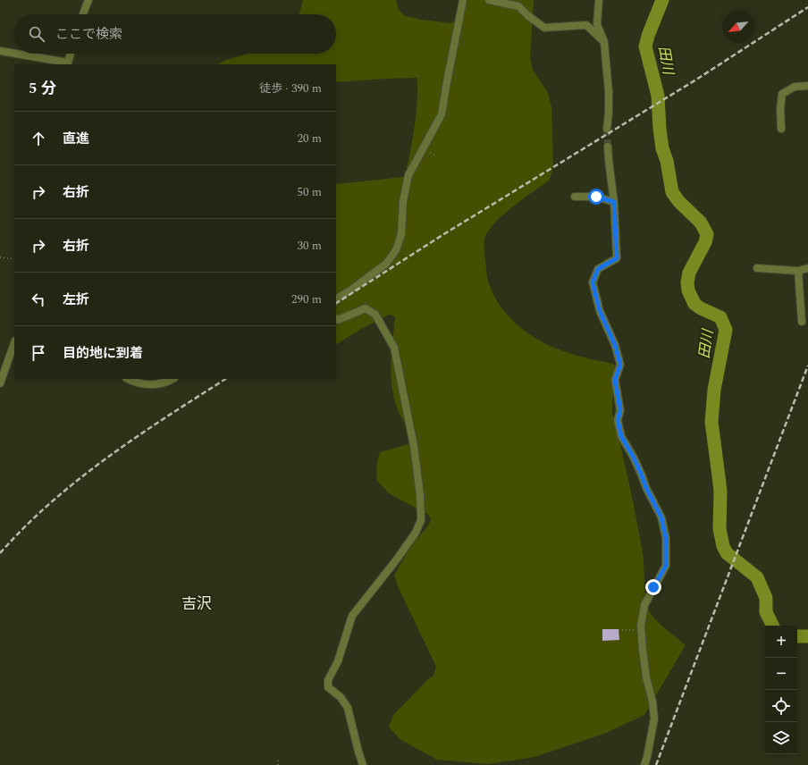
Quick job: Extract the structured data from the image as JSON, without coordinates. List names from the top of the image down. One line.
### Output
{"districts":["吉沢"],"water":["田川"],"north":"bottom left","page":{"search":"ここで検索","heading":["5 分","徒歩 · 390 m"],"list":[["直進","20 m"],["右折","50 m"],["右折","30 m"],["左折","290 m"],"目的地に到着"],"map_buttons":["+","−"]}}
